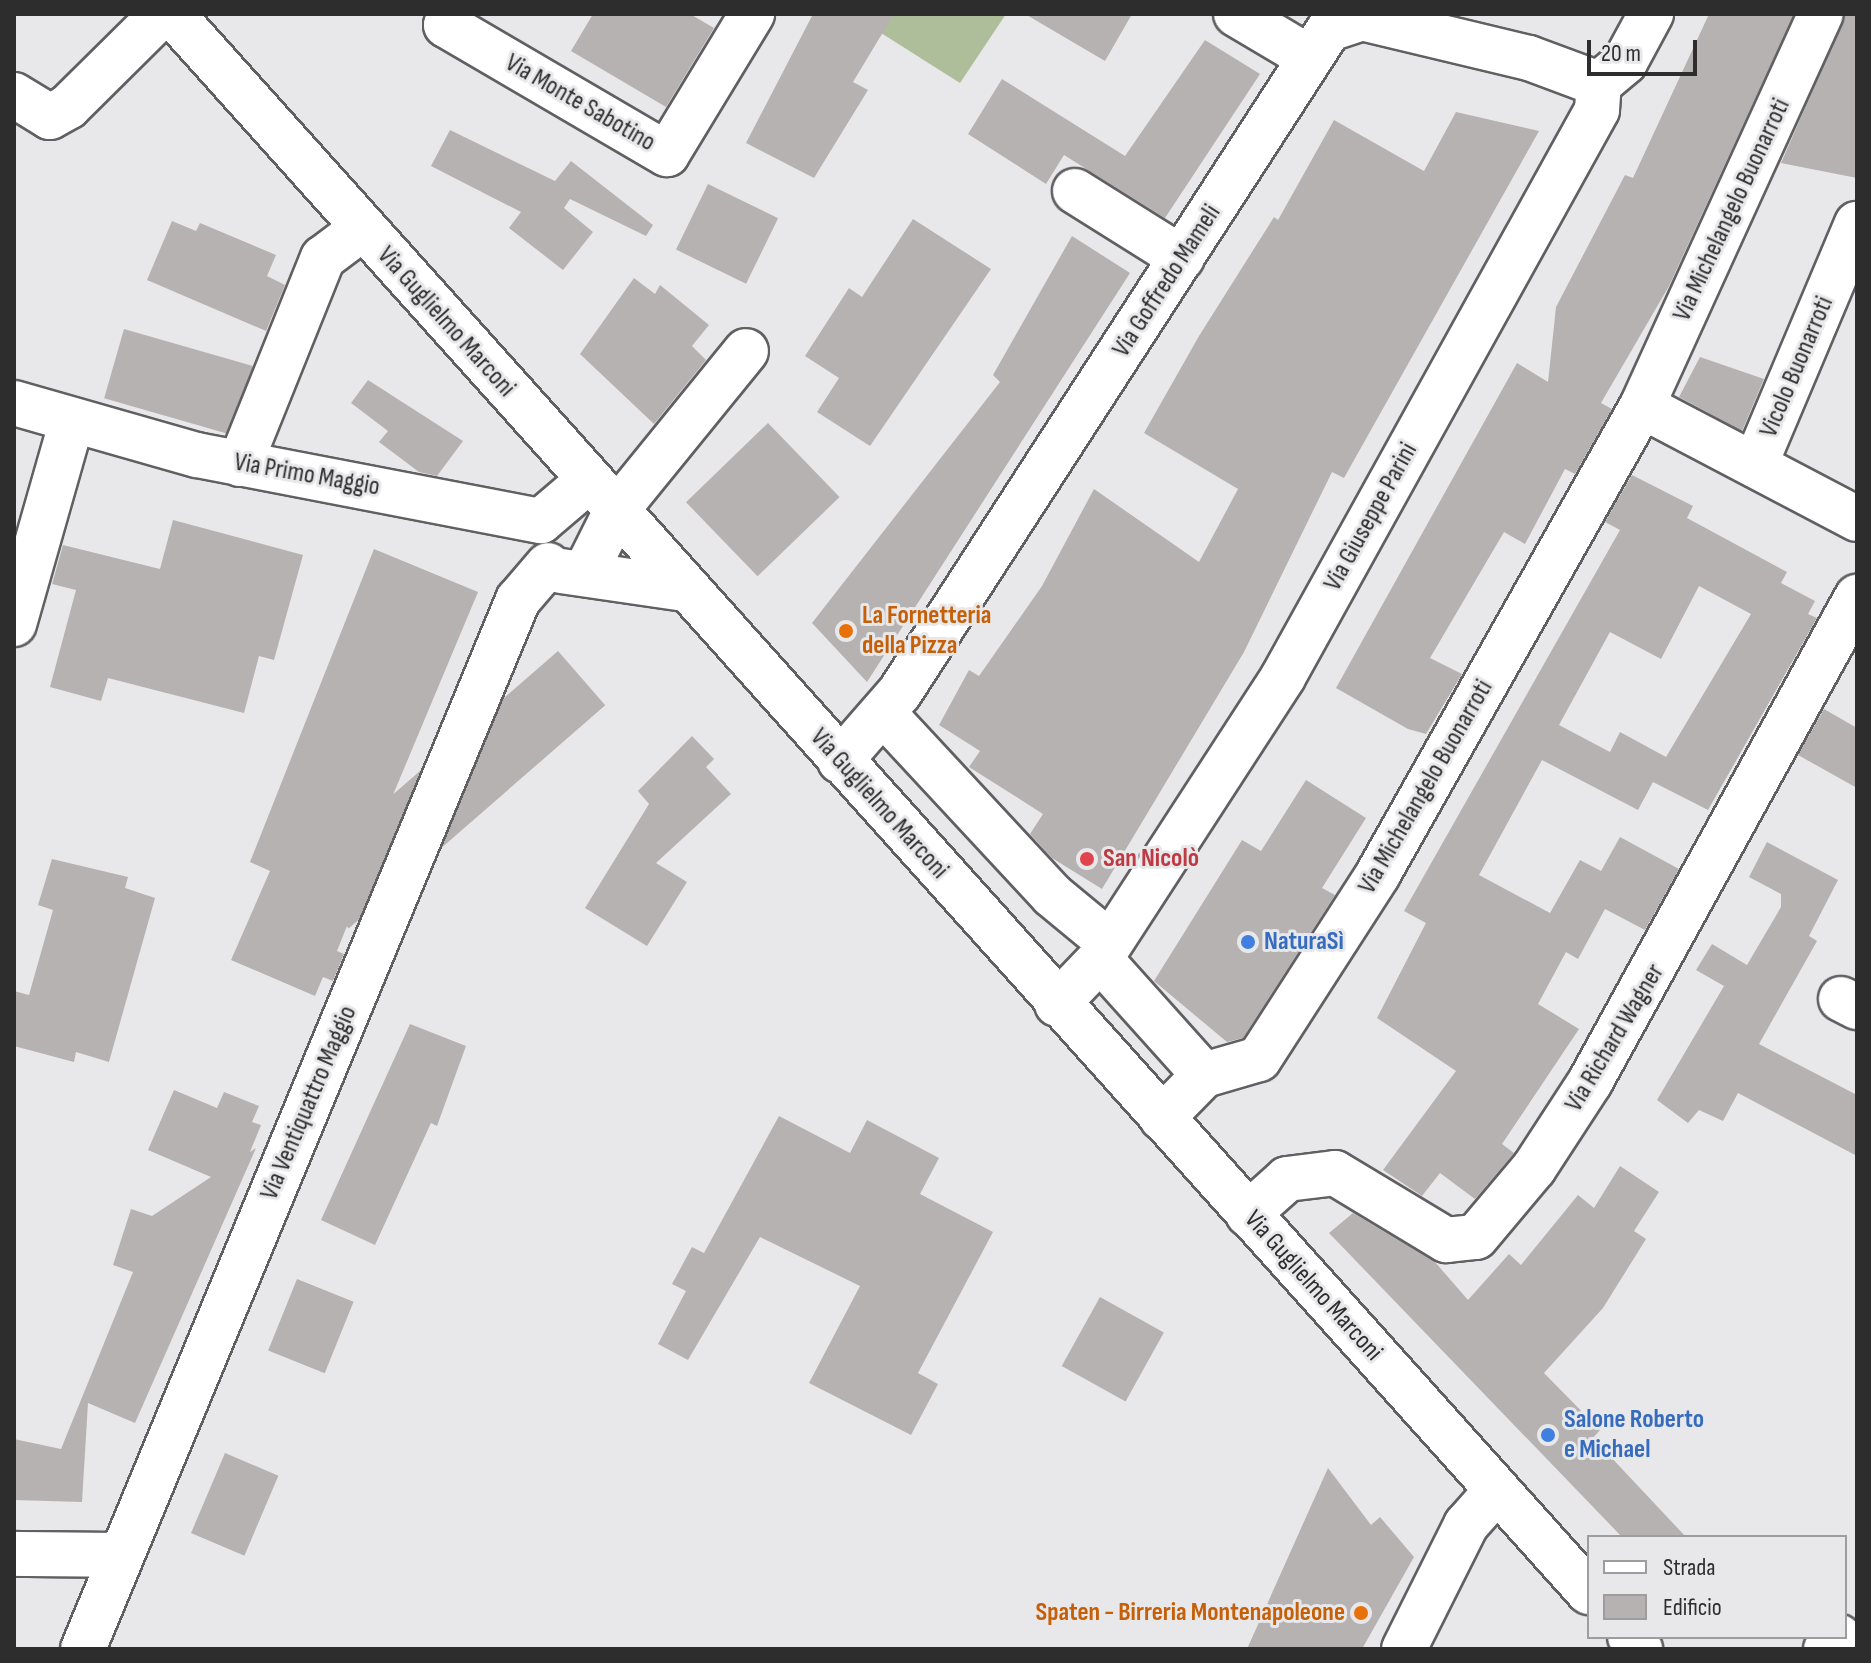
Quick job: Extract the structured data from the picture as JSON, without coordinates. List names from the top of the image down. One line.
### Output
{"streets":{"street":["Via Monte Sabotino","Via Michelangelo Buonarroti","Via Goffredo Mameli","Via Guglielmo Marconi","Vicolo Buonarroti","Via Primo Maggio","Via Giuseppe Parini","Via Richard Wagner","Via Ventiquattro Maggio"]},"crossings":[["Via Michelangelo Buonarroti","Via Guglielmo Marconi"],["Via Goffredo Mameli","Via Guglielmo Marconi"],["Via Goffredo Mameli","Via Giuseppe Parini"],["Via Guglielmo Marconi","Via Giuseppe Parini"],["Via Guglielmo Marconi","Via Richard Wagner"],["Via Guglielmo Marconi","Via Ventiquattro Maggio"]],"places":["La Fornetteria della Pizza","San Nicolò","NaturaSì","Salone Roberto e Michael","Spaten - Birreria Montenapoleone"],"legend":["Strada","Edificio"],"scale_bar":"20 m"}
